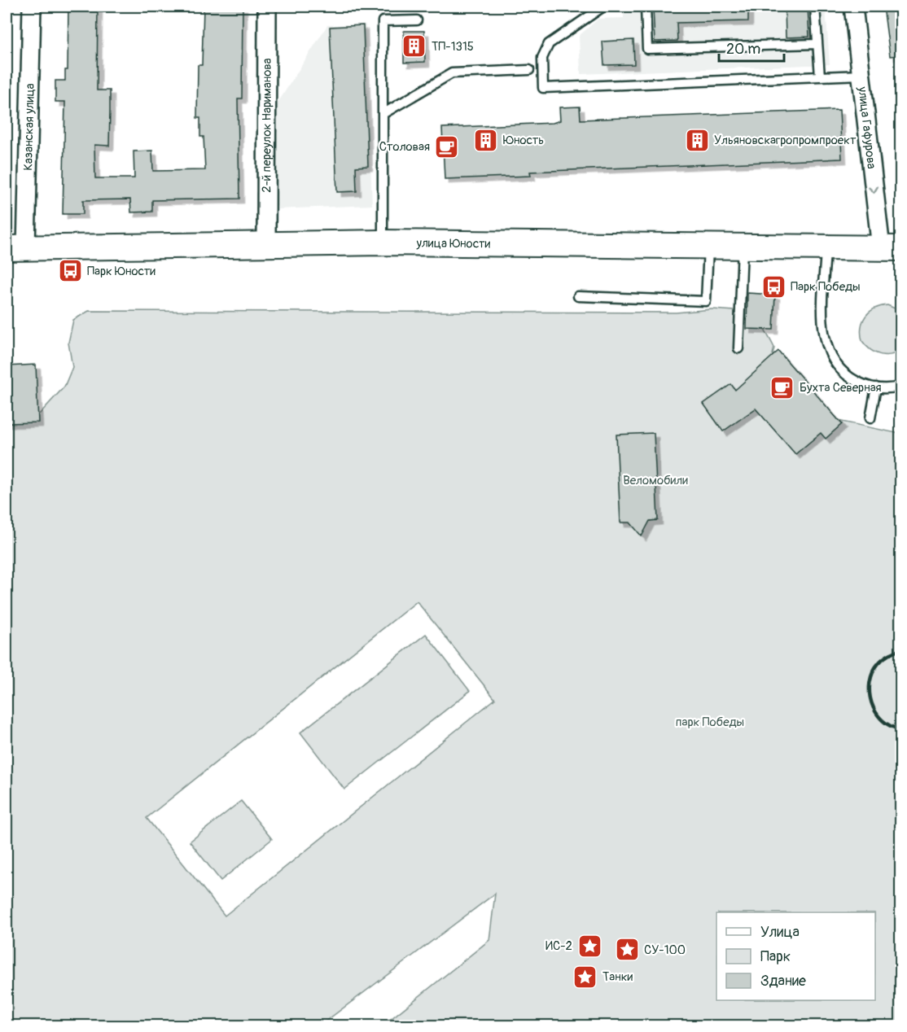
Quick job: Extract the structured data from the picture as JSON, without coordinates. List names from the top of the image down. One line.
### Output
{"streets":{"main road":["улица Юности"],"street":["2-й переулок Нариманова","Казанская улица","улица Гафурова"]},"crossings":[["2-й переулок Нариманова","улица Юности"],["Казанская улица","улица Юности"],["улица Гафурова","улица Юности"]],"one_way":["улица Гафурова"],"parks":["Веломобили","парк Победы"],"places":{"building":["ТП-1315","Юность","Ульяновскагропромпроект"],"cafe":["Столовая","Бухта Северная"],"bus stop":["Парк Юности","Парк Победы"],"place":["ИС-2","СУ-100","Танки"]},"legend":["Улица","Парк","Здание"],"scale_bar":"20 m"}
